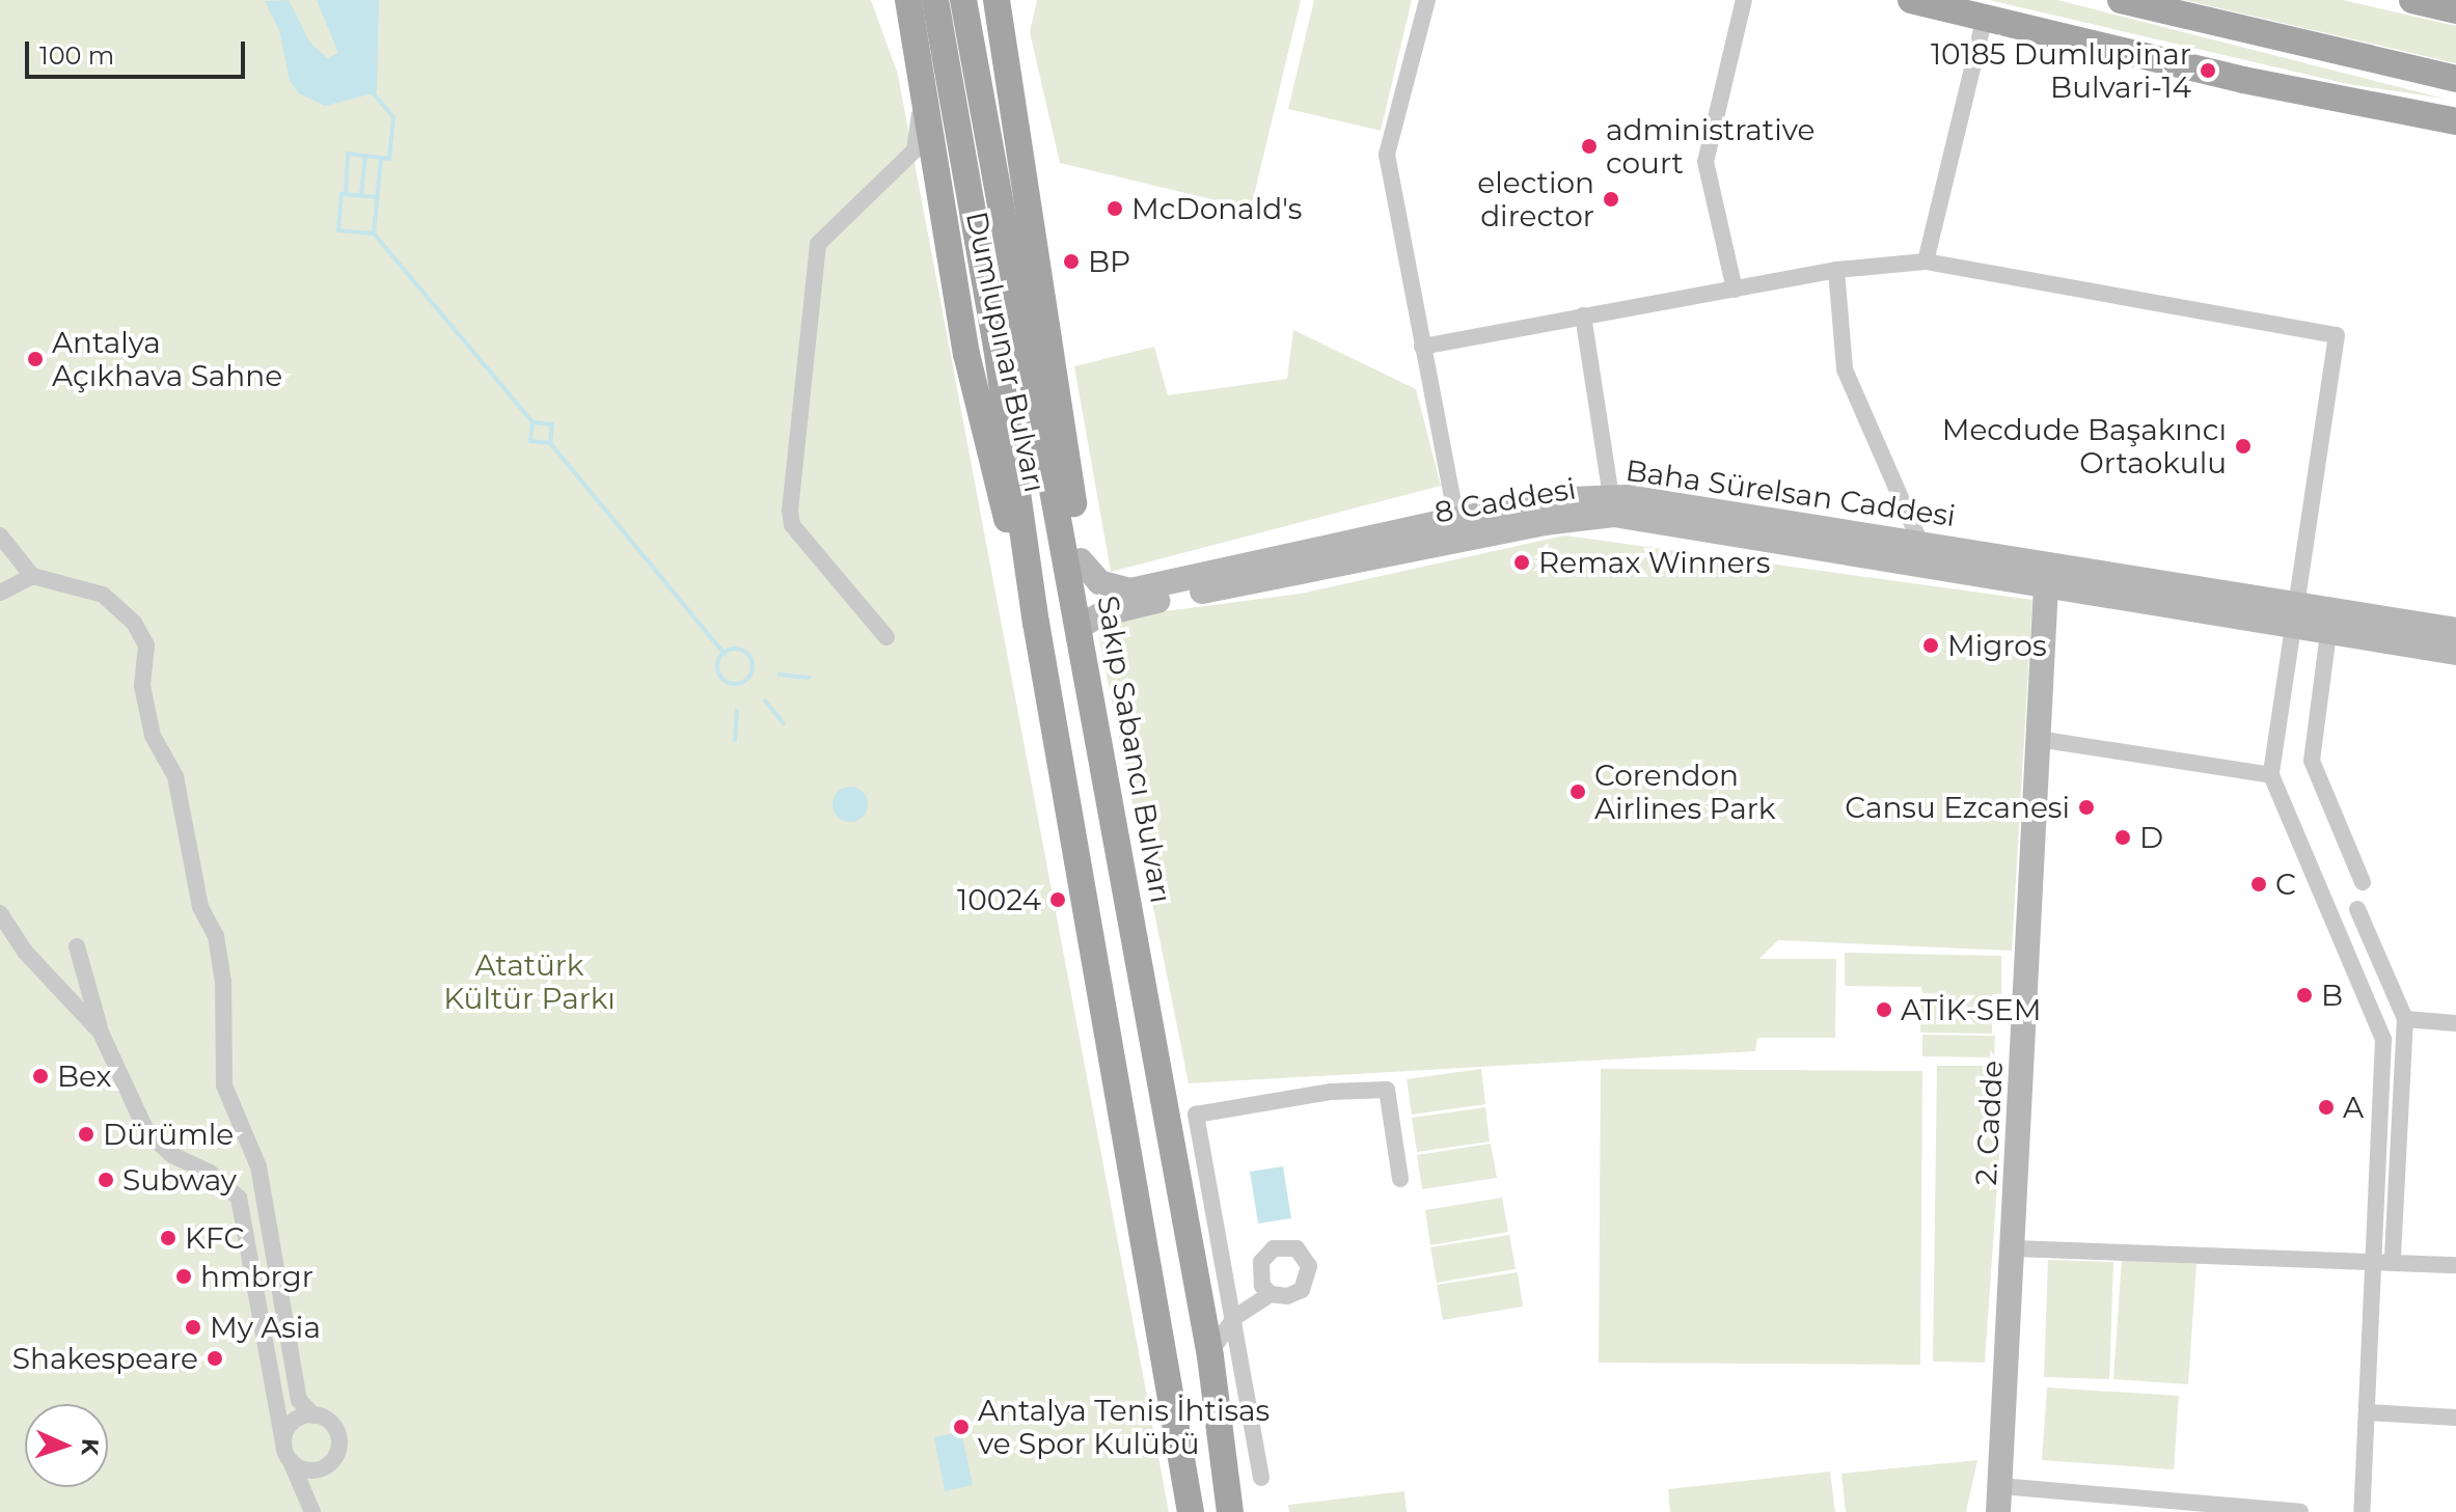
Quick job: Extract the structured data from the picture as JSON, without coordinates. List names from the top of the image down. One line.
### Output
{"streets":{"main road":["Dumlupınar Bulvarı","Baha Sürelsan Caddesi","8 Caddesi","Sakıp Sabancı Bulvarı","2. Cadde"]},"crossings":[["Baha Sürelsan Caddesi","8 Caddesi"],["Baha Sürelsan Caddesi","2. Cadde"],["8 Caddesi","Sakıp Sabancı Bulvarı"],["8 Caddesi","2. Cadde"]],"parks":["Atatürk Kültür Parkı"],"places":["10185 Dumlupinar Bulvari-14","administrative court","election director","McDonald's","BP","Antalya Açıkhava Sahne","Mecdude Başakıncı Ortaokulu","Remax Winners","Migros","Corendon Airlines Park","Cansu Ezcanesi","D","C","10024","B","ATİK-SEM","Bex","A","Dürümle","Subway","KFC","hmbrgr","My Asia","Shakespeare","Antalya Tenis İhtisas ve Spor Kulübü"],"scale_bar":"100 m","north":"right"}
